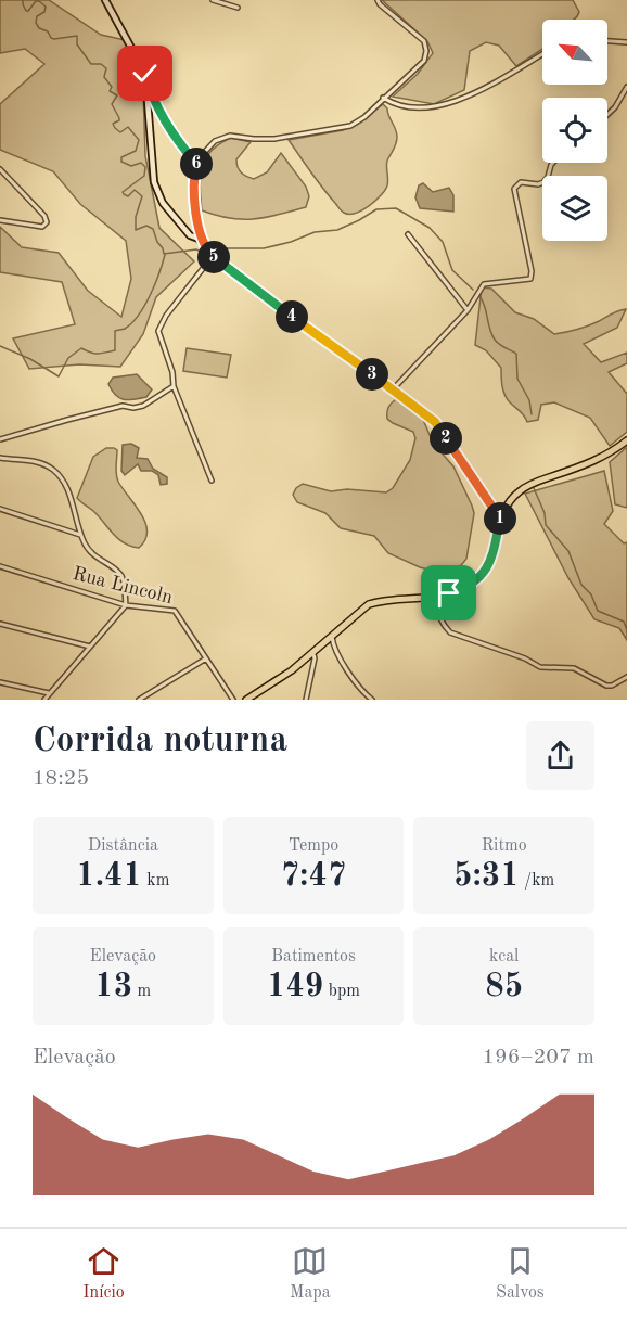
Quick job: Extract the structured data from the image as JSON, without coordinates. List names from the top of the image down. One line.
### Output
{"streets":{"street":["Rua Lincoln"]},"north":"top left","page":{"pins":["6","5","4","3","2","1"],"heading":["Corrida noturna","18:25"],"stats":[["Distância","1.41 km"],["Tempo","7:47"],["Ritmo","5:31 /km"],["Elevação","13 m"],["Batimentos","149 bpm"],["kcal","85"]],"chart":["Elevação","196–207 m"],"tabs":["Início","Mapa","Salvos"]}}
